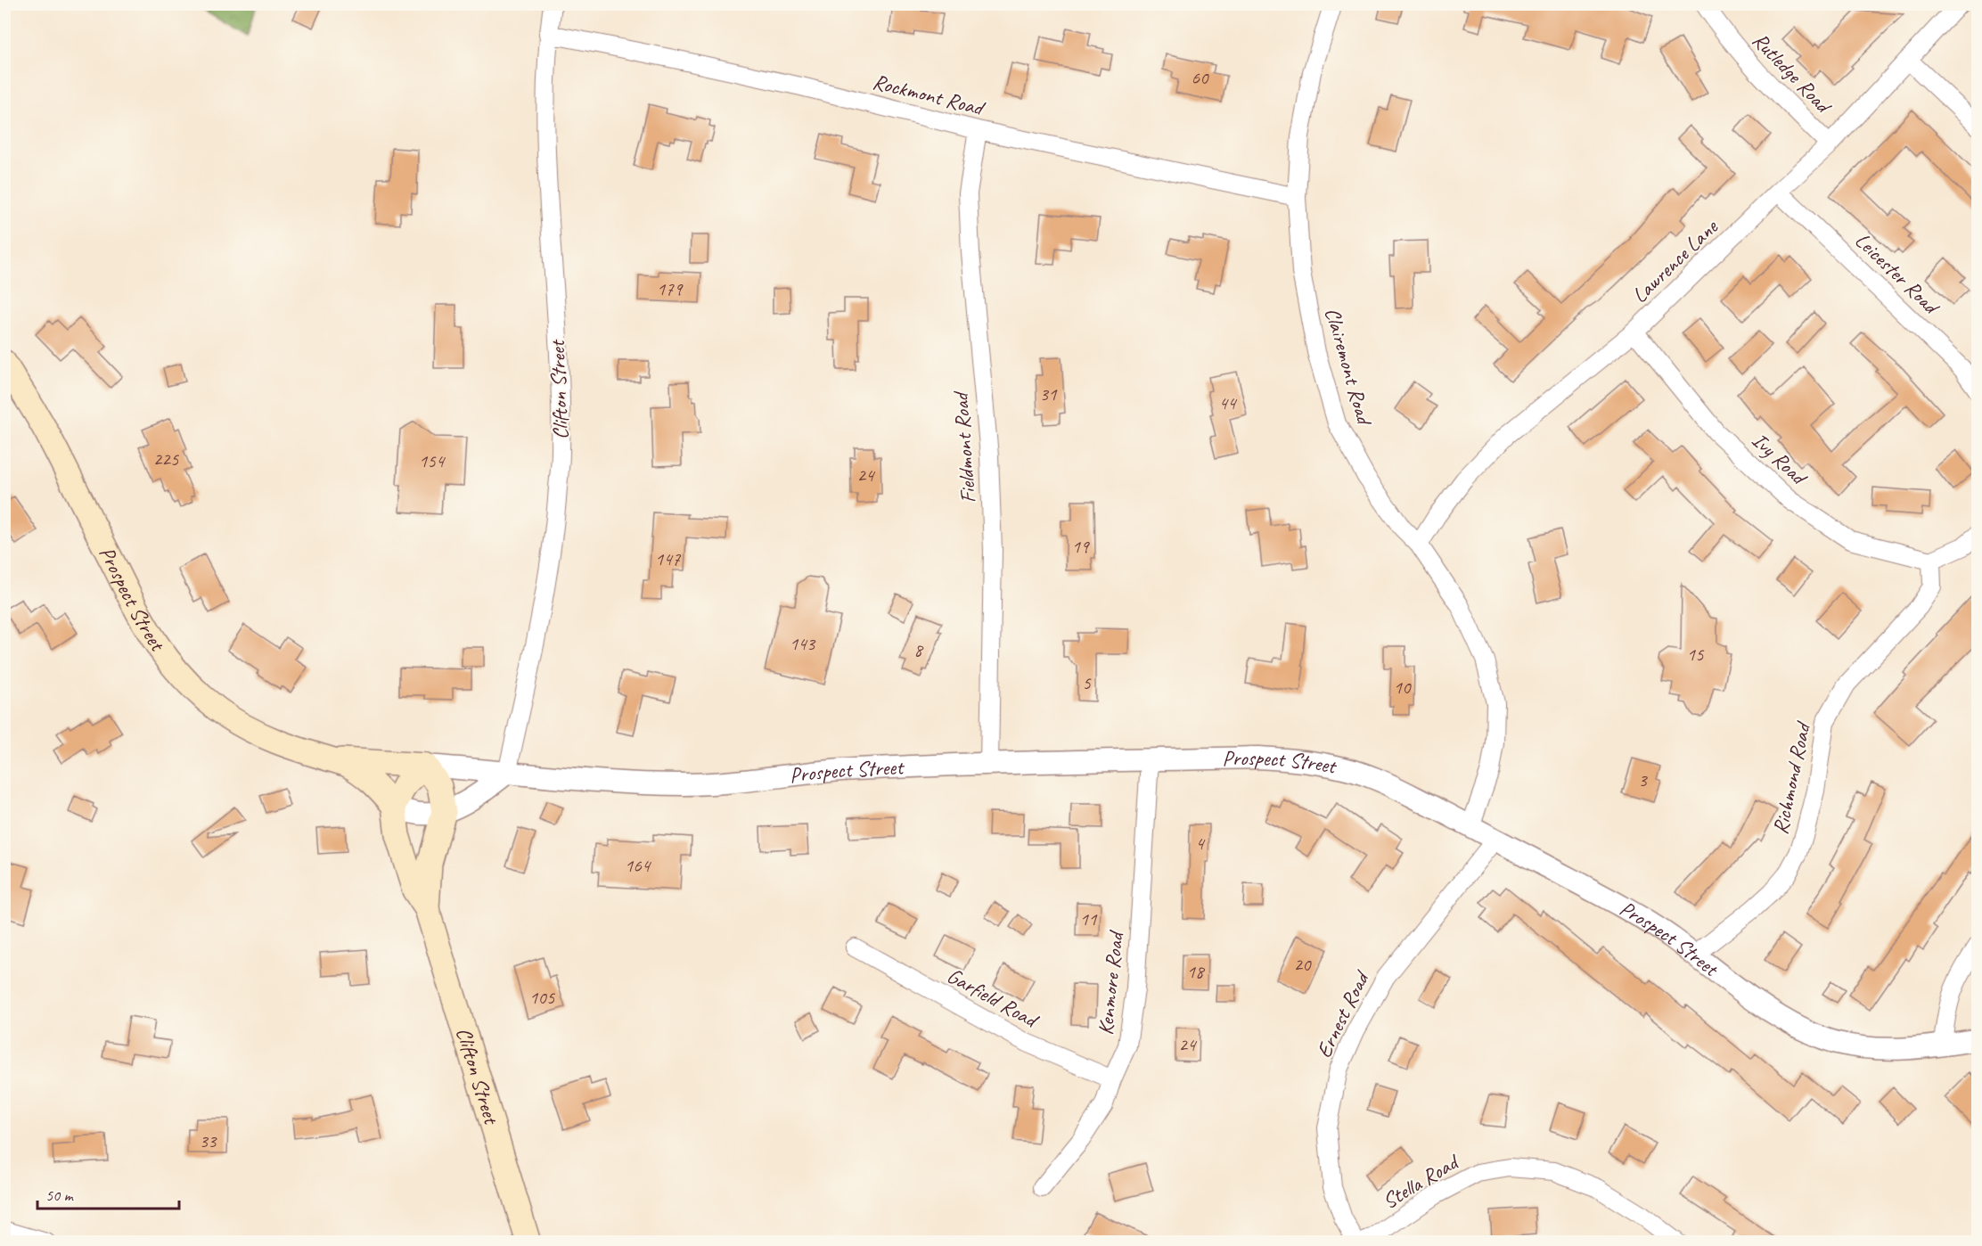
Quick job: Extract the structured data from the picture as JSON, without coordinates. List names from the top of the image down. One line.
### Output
{"streets":{"main road":["Clifton Street","Prospect Street"],"street":["Rutledge Road","Rockmont Road","Lawrence Lane","Leicester Road","Clairemont Road","Fieldmont Road","Ivy Road","Richmond Road","Kenmore Road","Garfield Road","Ernest Road","Stella Road"]},"crossings":[["Rutledge Road","Lawrence Lane"],["Rockmont Road","Clairemont Road"],["Rockmont Road","Clifton Street"],["Rockmont Road","Fieldmont Road"],["Lawrence Lane","Leicester Road"],["Lawrence Lane","Clairemont Road"],["Lawrence Lane","Ivy Road"],["Clairemont Road","Prospect Street"],["Clifton Street","Prospect Street"],["Fieldmont Road","Prospect Street"],["Ivy Road","Richmond Road"],["Prospect Street","Richmond Road"],["Prospect Street","Kenmore Road"],["Prospect Street","Ernest Road"],["Kenmore Road","Garfield Road"]],"house_numbers":["60","179","31","44","225","154","24","19","147","143","8","15","5","10","3","4","164","11","20","18","105","24","33"],"scale_bar":"50 m"}
